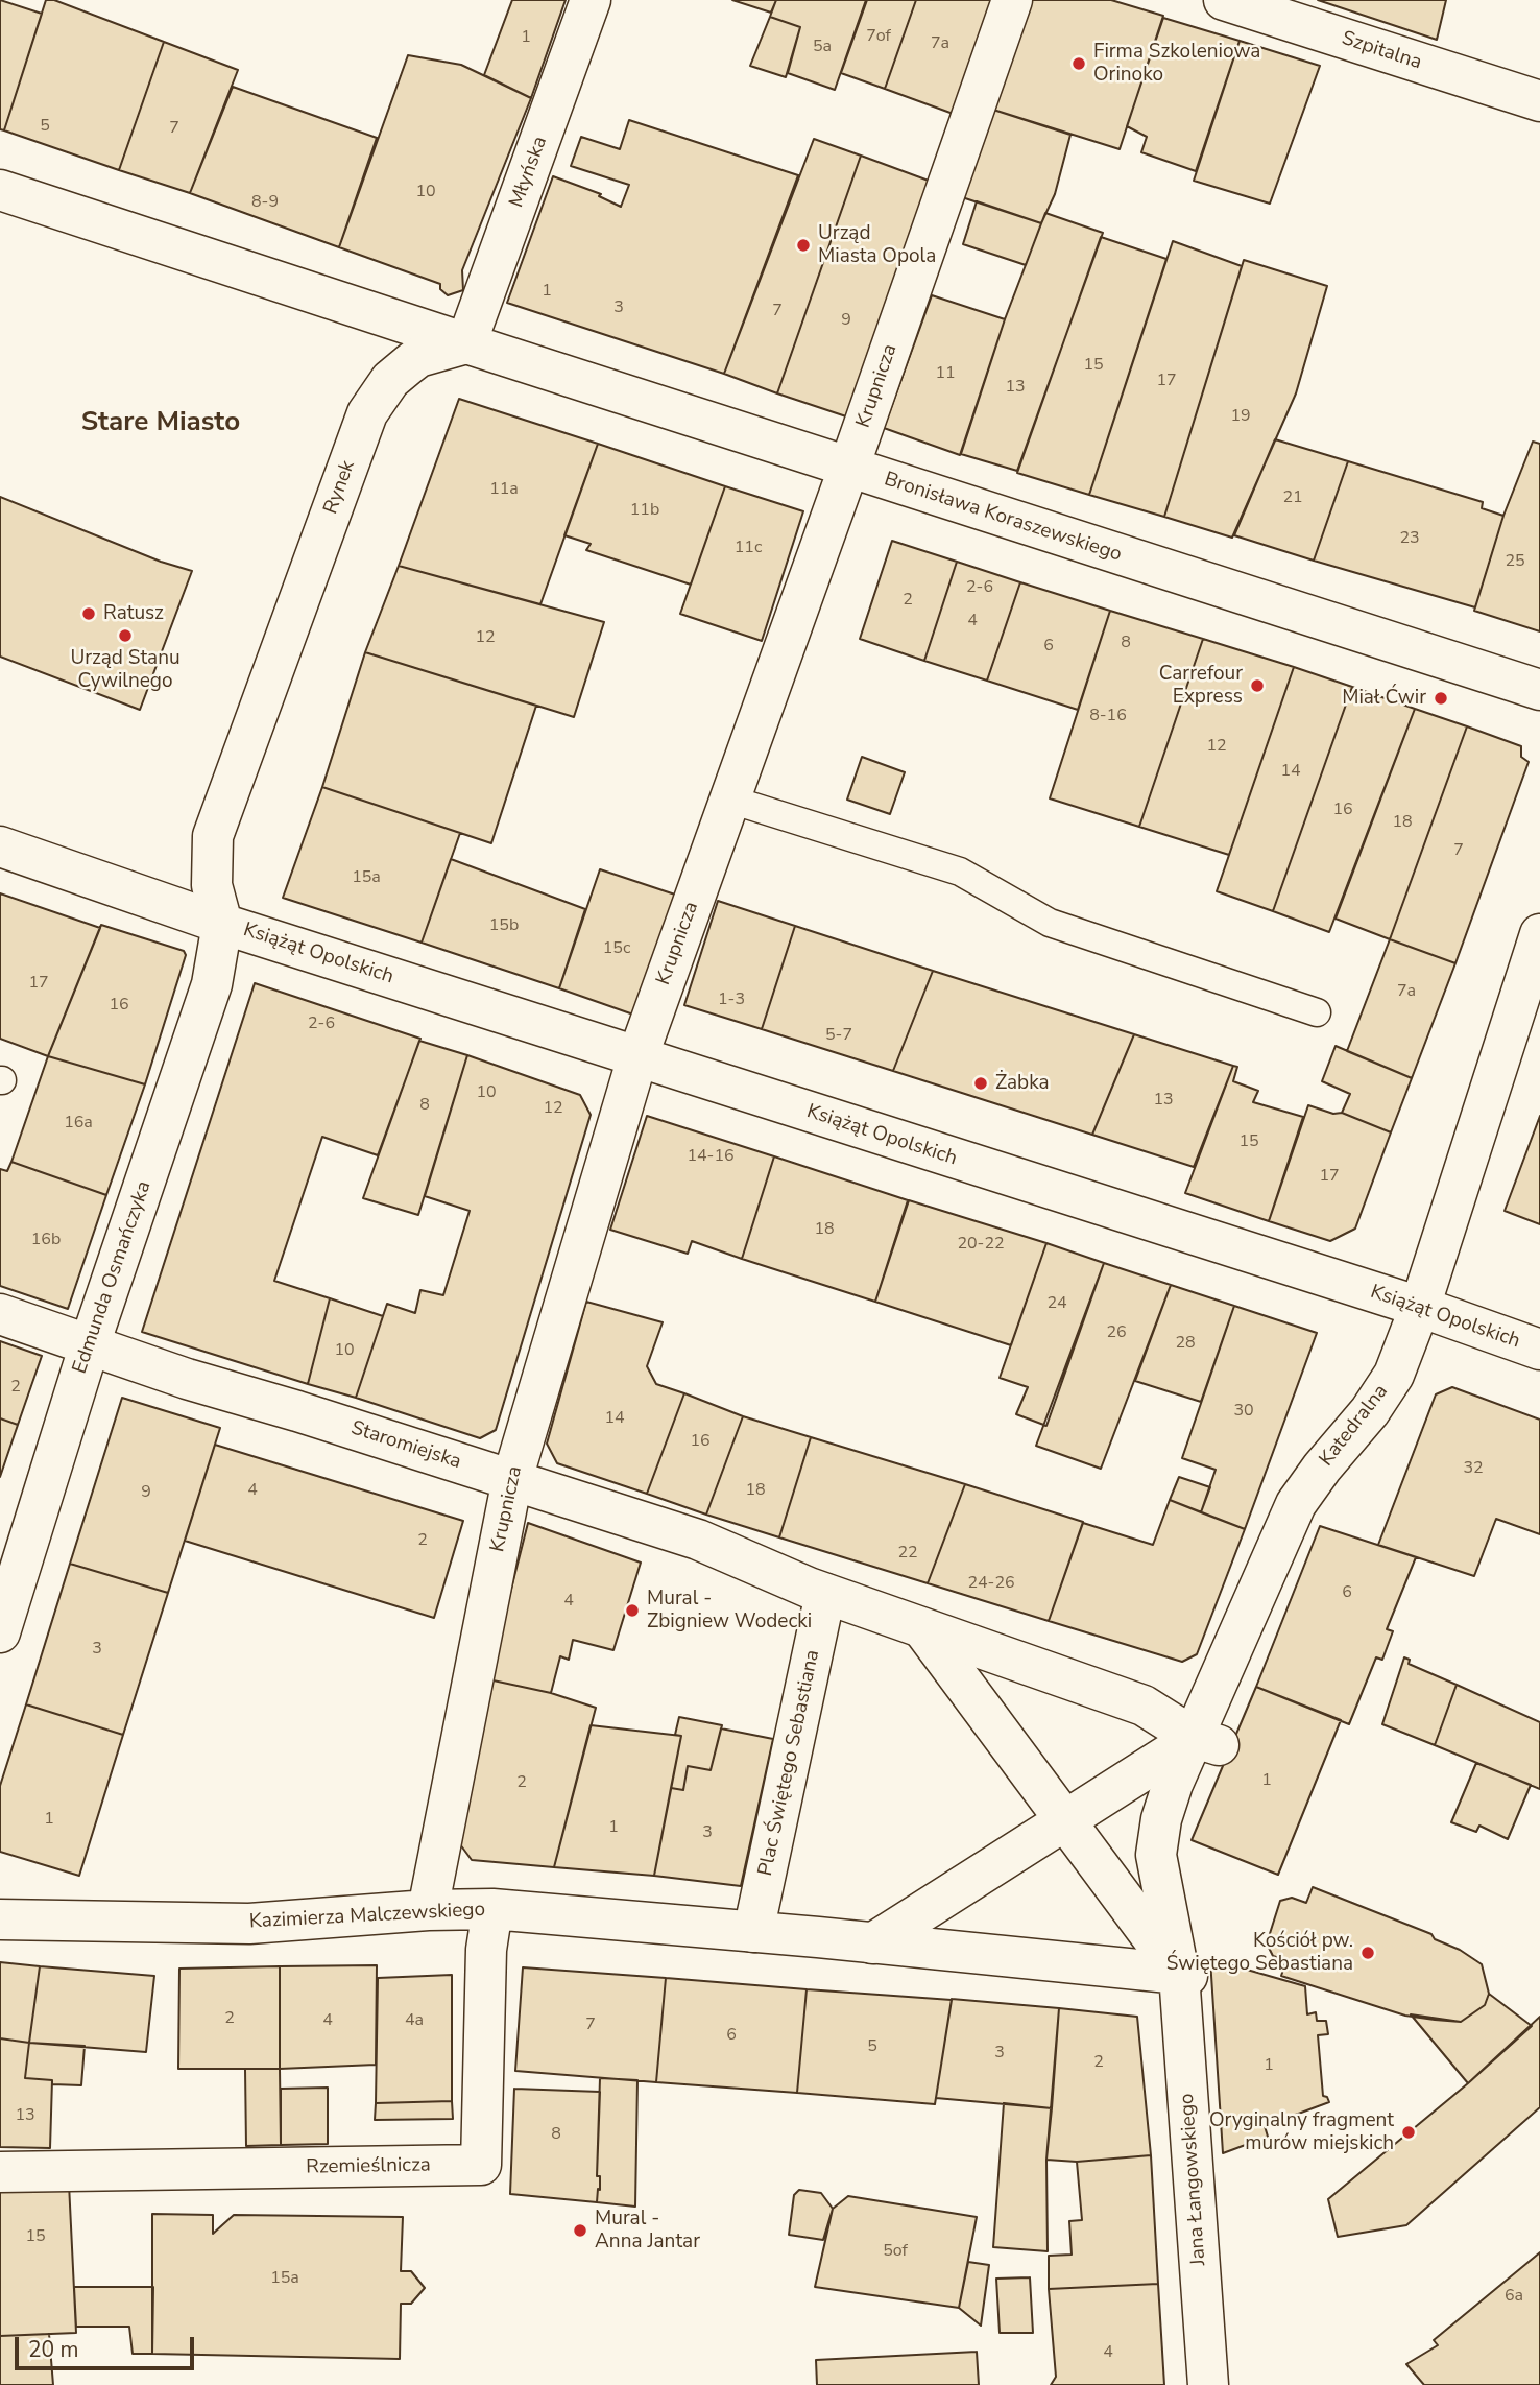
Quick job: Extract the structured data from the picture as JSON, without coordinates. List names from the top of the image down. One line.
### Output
{"streets":{"street":["Szpitalna","Młyńska","Krupnicza","Rynek","Bronisława Koraszewskiego","Książąt Opolskich","Edmunda Osmańczyka","Katedralna","Staromiejska","Plac Świętego Sebastiana","Kazimierza Malczewskiego","Rzemieślnicza","Jana Łangowskiego"]},"crossings":[["Młyńska","Rynek"],["Młyńska","Bronisława Koraszewskiego"],["Krupnicza","Bronisława Koraszewskiego"],["Krupnicza","Książąt Opolskich"],["Krupnicza","Staromiejska"],["Krupnicza","Kazimierza Malczewskiego"],["Rynek","Bronisława Koraszewskiego"],["Rynek","Książąt Opolskich"],["Rynek","Edmunda Osmańczyka"],["Książąt Opolskich","Edmunda Osmańczyka"],["Książąt Opolskich","Katedralna"],["Edmunda Osmańczyka","Staromiejska"],["Staromiejska","Plac Świętego Sebastiana"],["Plac Świętego Sebastiana","Kazimierza Malczewskiego"],["Kazimierza Malczewskiego","Rzemieślnicza"]],"districts":["Stare Miasto"],"places":["Firma Szkoleniowa Orinoko","Urząd Miasta Opola","Ratusz","Urząd Stanu Cywilnego","Carrefour Express","Miał Ćwir","Żabka","Mural - Zbigniew Wodecki","Kościół pw. Świętego Sebastiana","Oryginalny fragment murów miejskich","Mural - Anna Jantar"],"house_numbers":["7of","1","7a","5a","5","7","10","8-9","1","3","7","9","15","11","17","13","19","11a","21","11b","23","11c","25","2-6","2","4","12","8","6","8-16","12","14","16","18","7","15a","15b","15c","17","7a","1-3","16","2-6","5-7","10","13","8","12","16a","15","14-16","17","18","16b","20-22","24","26","28","10","2","30","14","16","32","4","18","9","2","22","24-26","6","4","3","1","2","1","1","3","2","4","4a","7","6","5","3","2","1","13","8","15","5of","15a","6a","4"],"scale_bar":"20 m"}
